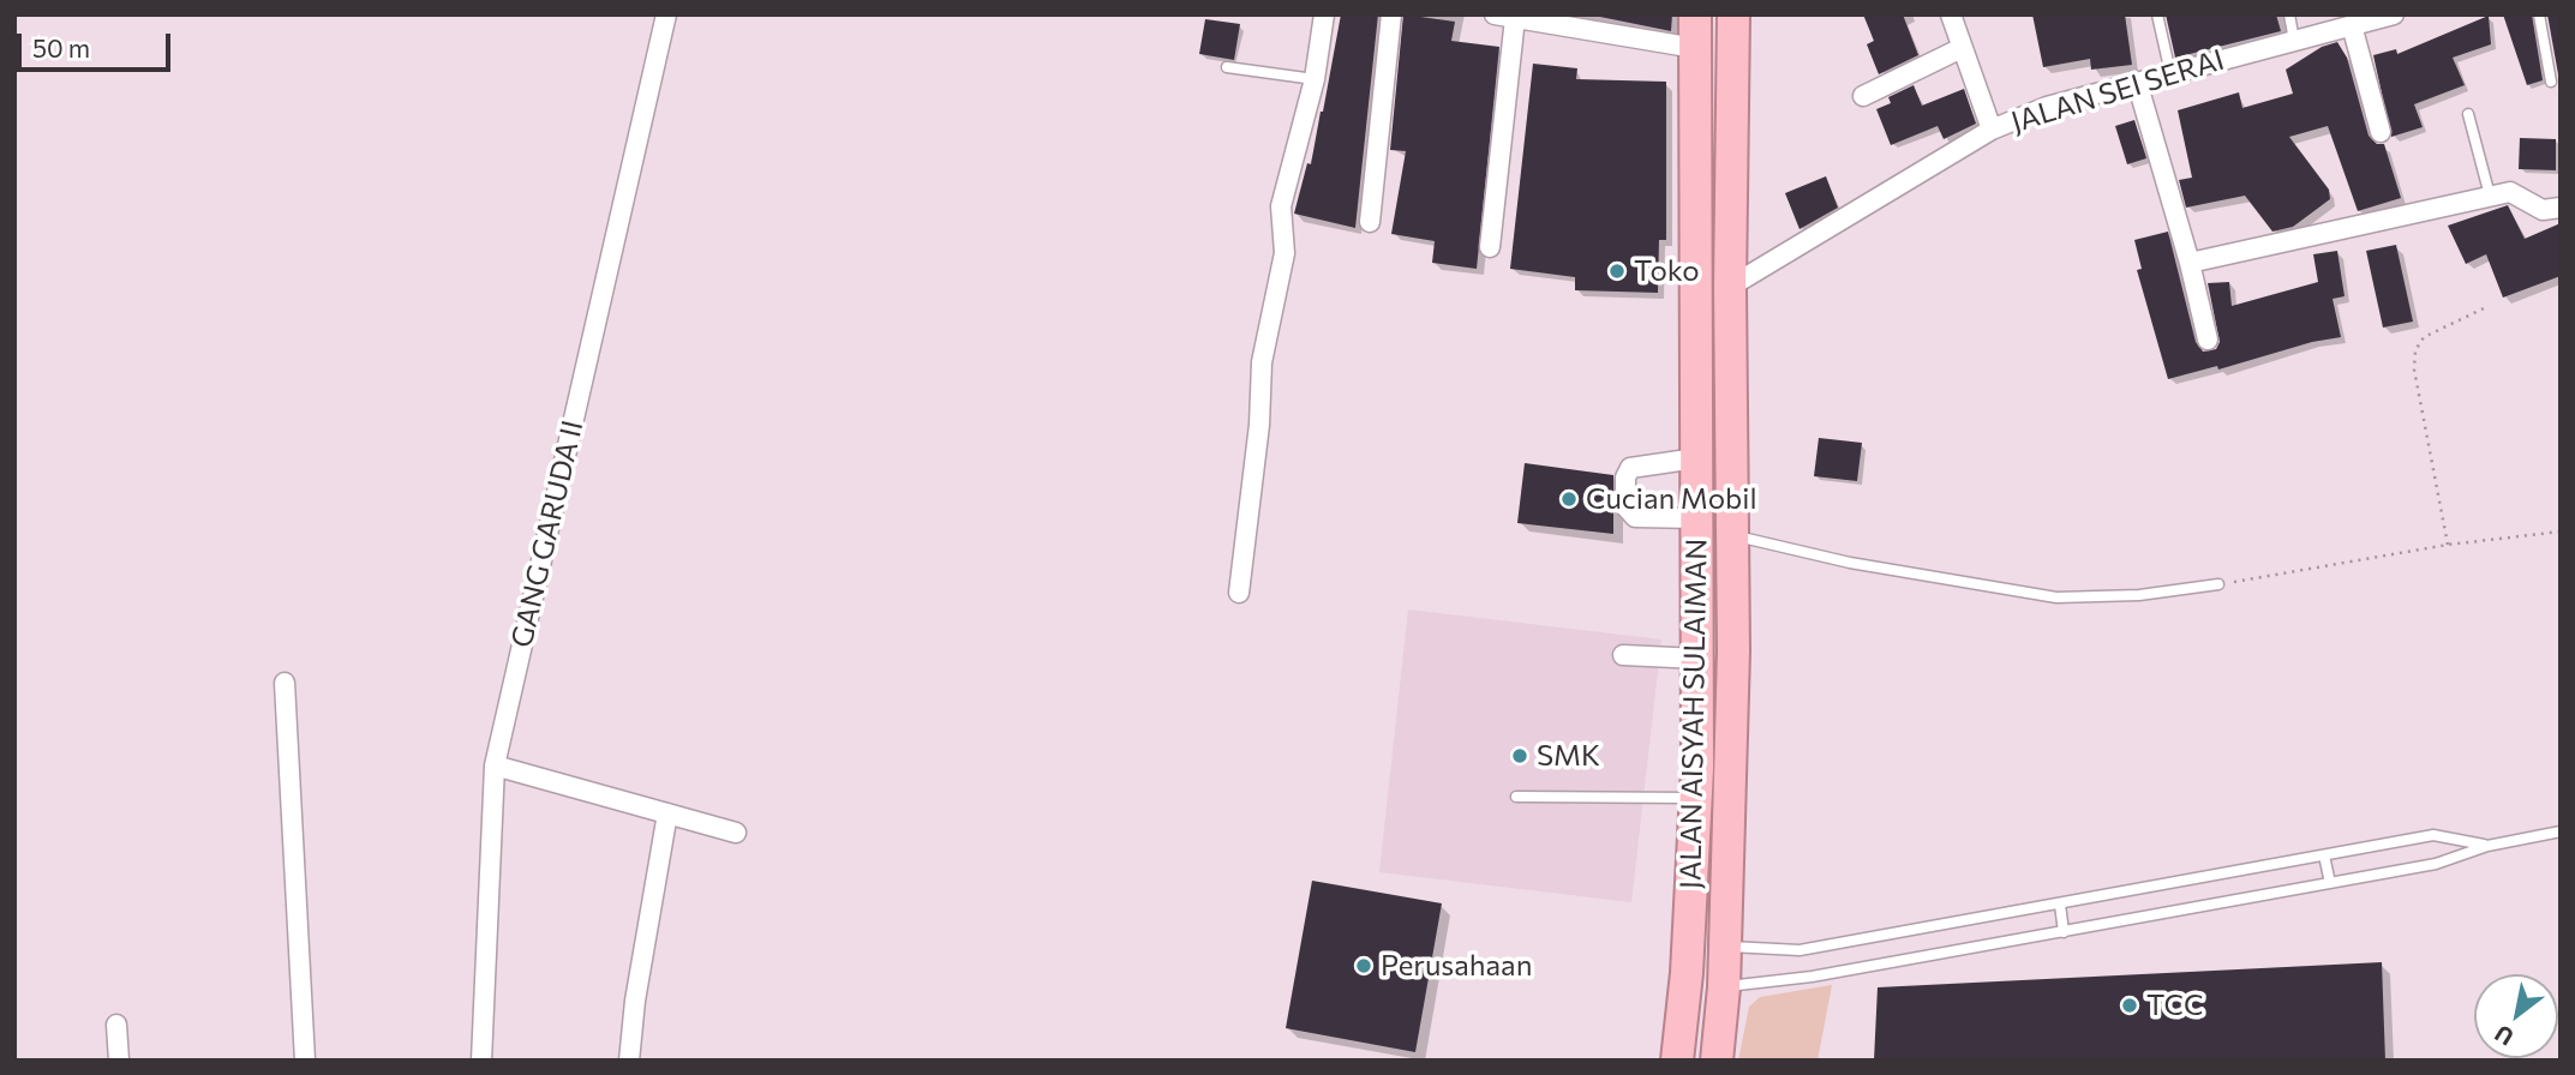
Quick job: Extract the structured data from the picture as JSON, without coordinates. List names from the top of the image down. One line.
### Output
{"streets":{"highway":["JALAN AISYAH SULAIMAN"],"street":["JALAN SEI SERAI","GANG GARUDA II"]},"crossings":[["JALAN SEI SERAI","JALAN AISYAH SULAIMAN"]],"places":["Toko","Cucian Mobil","SMK","Perusahaan","TCC"],"scale_bar":"50 m","north":"bottom left"}
